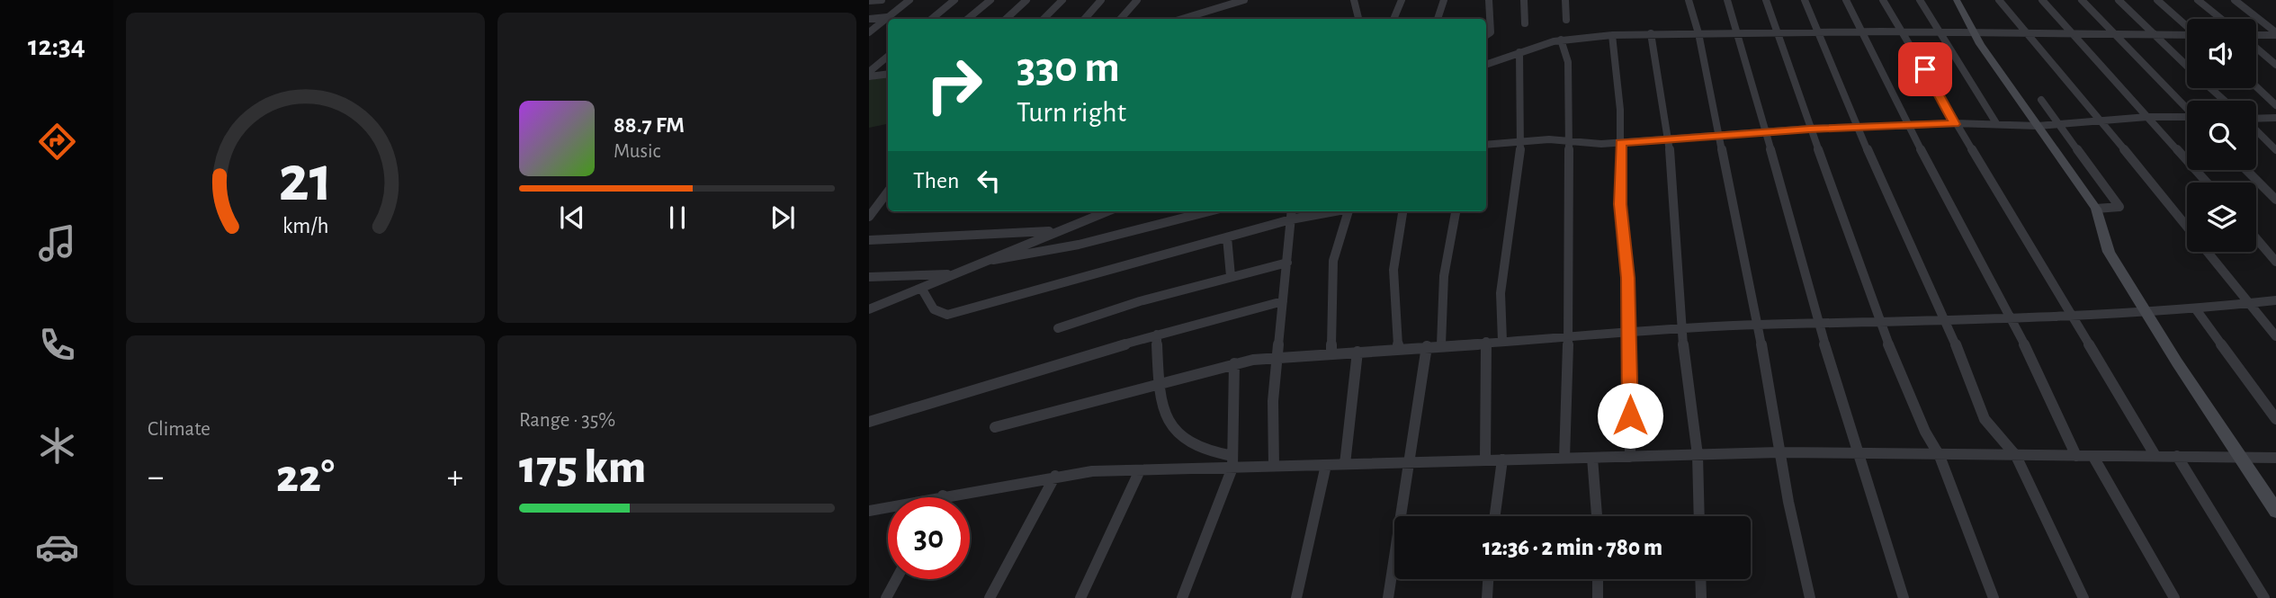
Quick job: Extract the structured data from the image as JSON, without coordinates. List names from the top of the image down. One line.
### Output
{"page":{"tabs":"12:34","turn":["330 m","Turn right"],"song":["88.7 FM","Music"],"then":"Then","tile":["Climate",["Range · 35%","175 km"]],"heat":["−","22°","+"],"limit":"30","trip":"12:36 · 2 min · 780 m","gauge":["21","km/h"]}}
